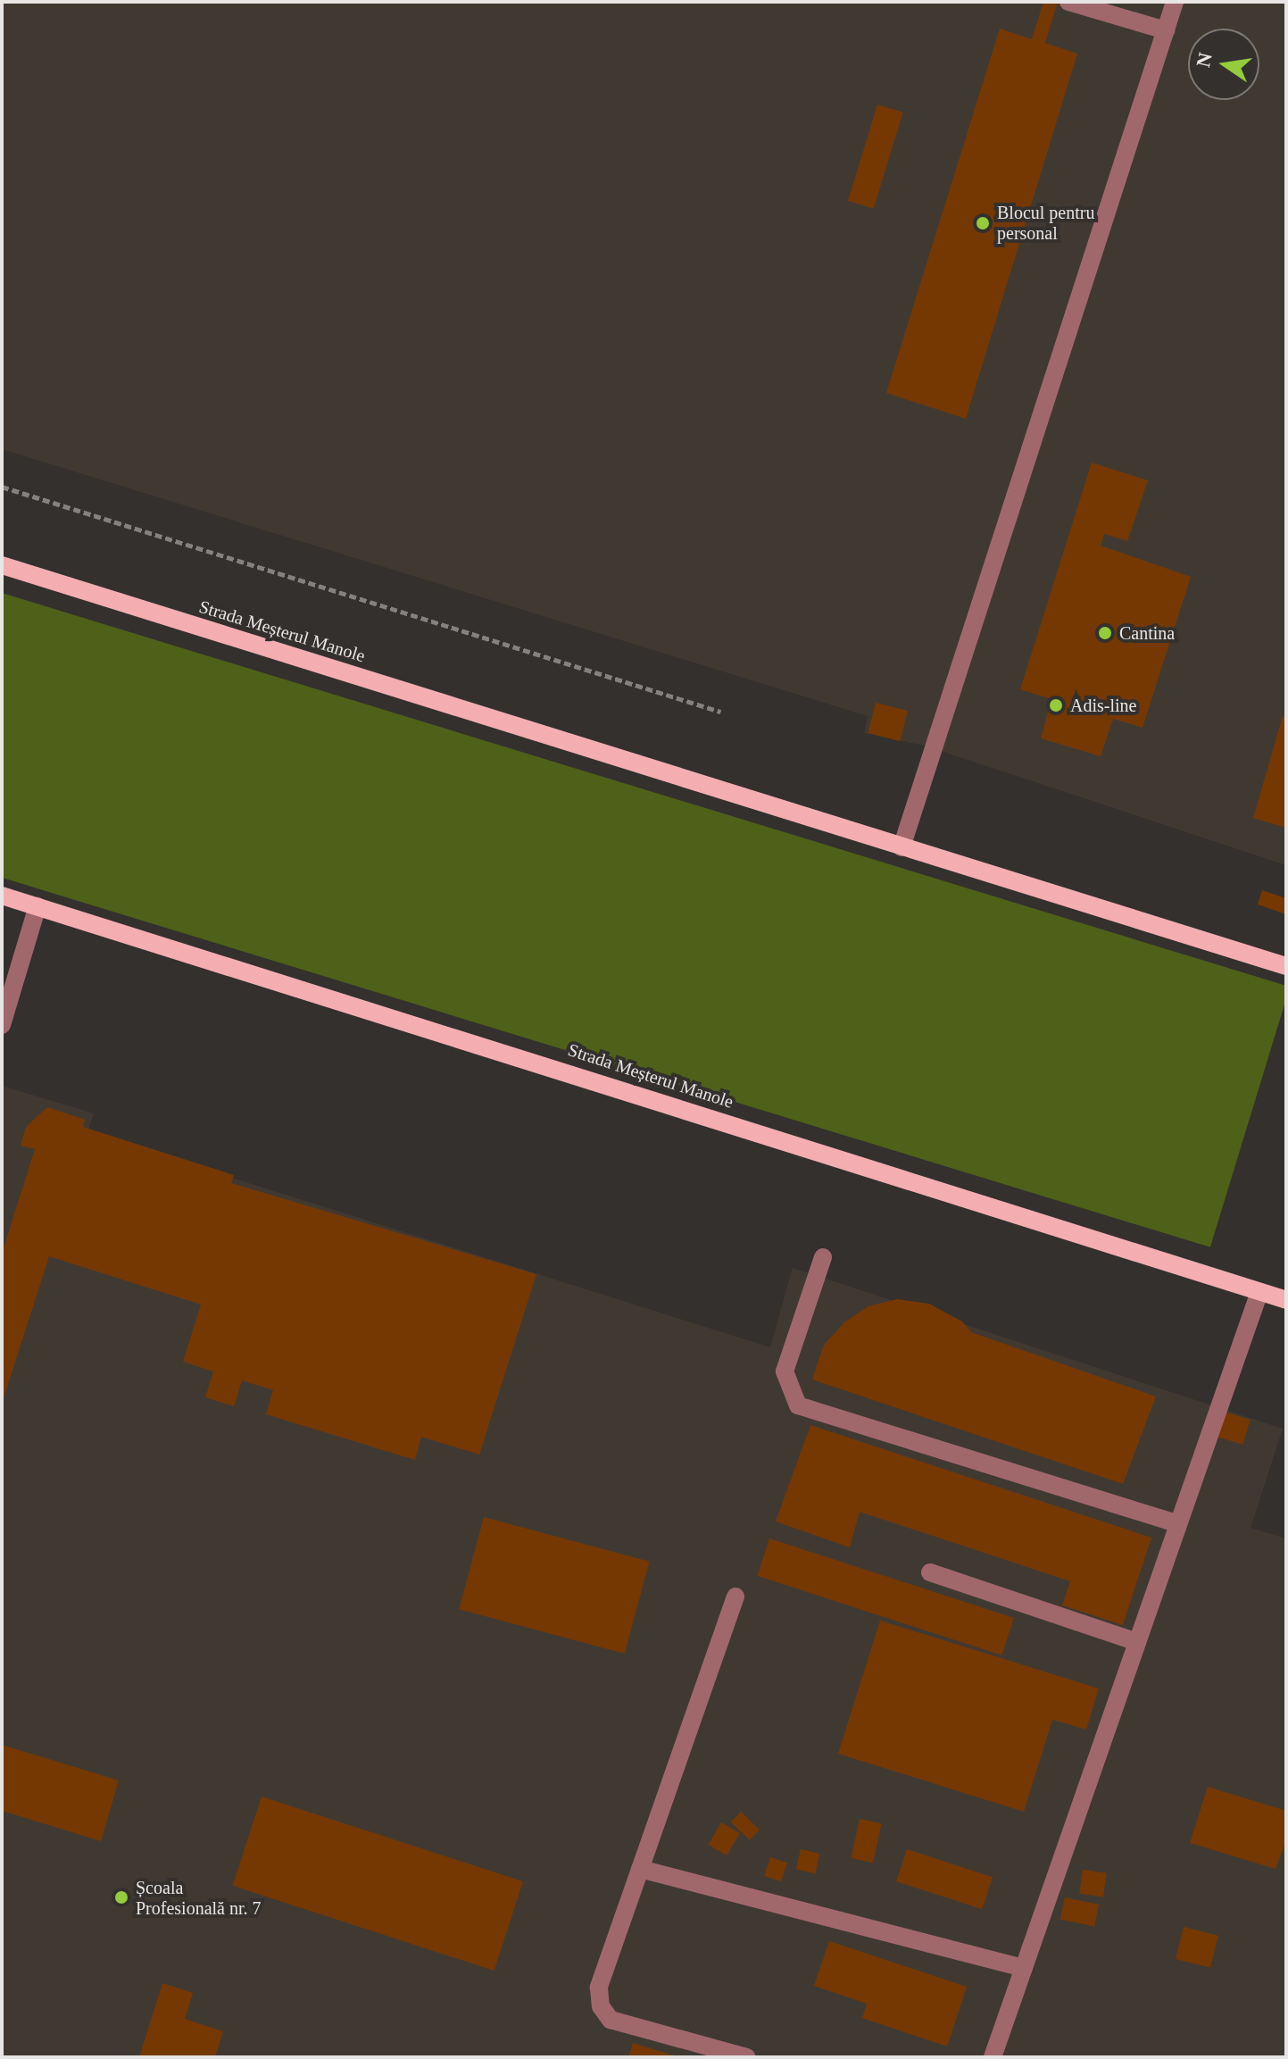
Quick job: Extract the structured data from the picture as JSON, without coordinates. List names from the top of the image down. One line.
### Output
{"streets":{"main road":["Strada Meșterul Manole"]},"places":["Blocul pentru personal","Cantina","Adis-line","Școala Profesională nr. 7"],"north":"left"}
